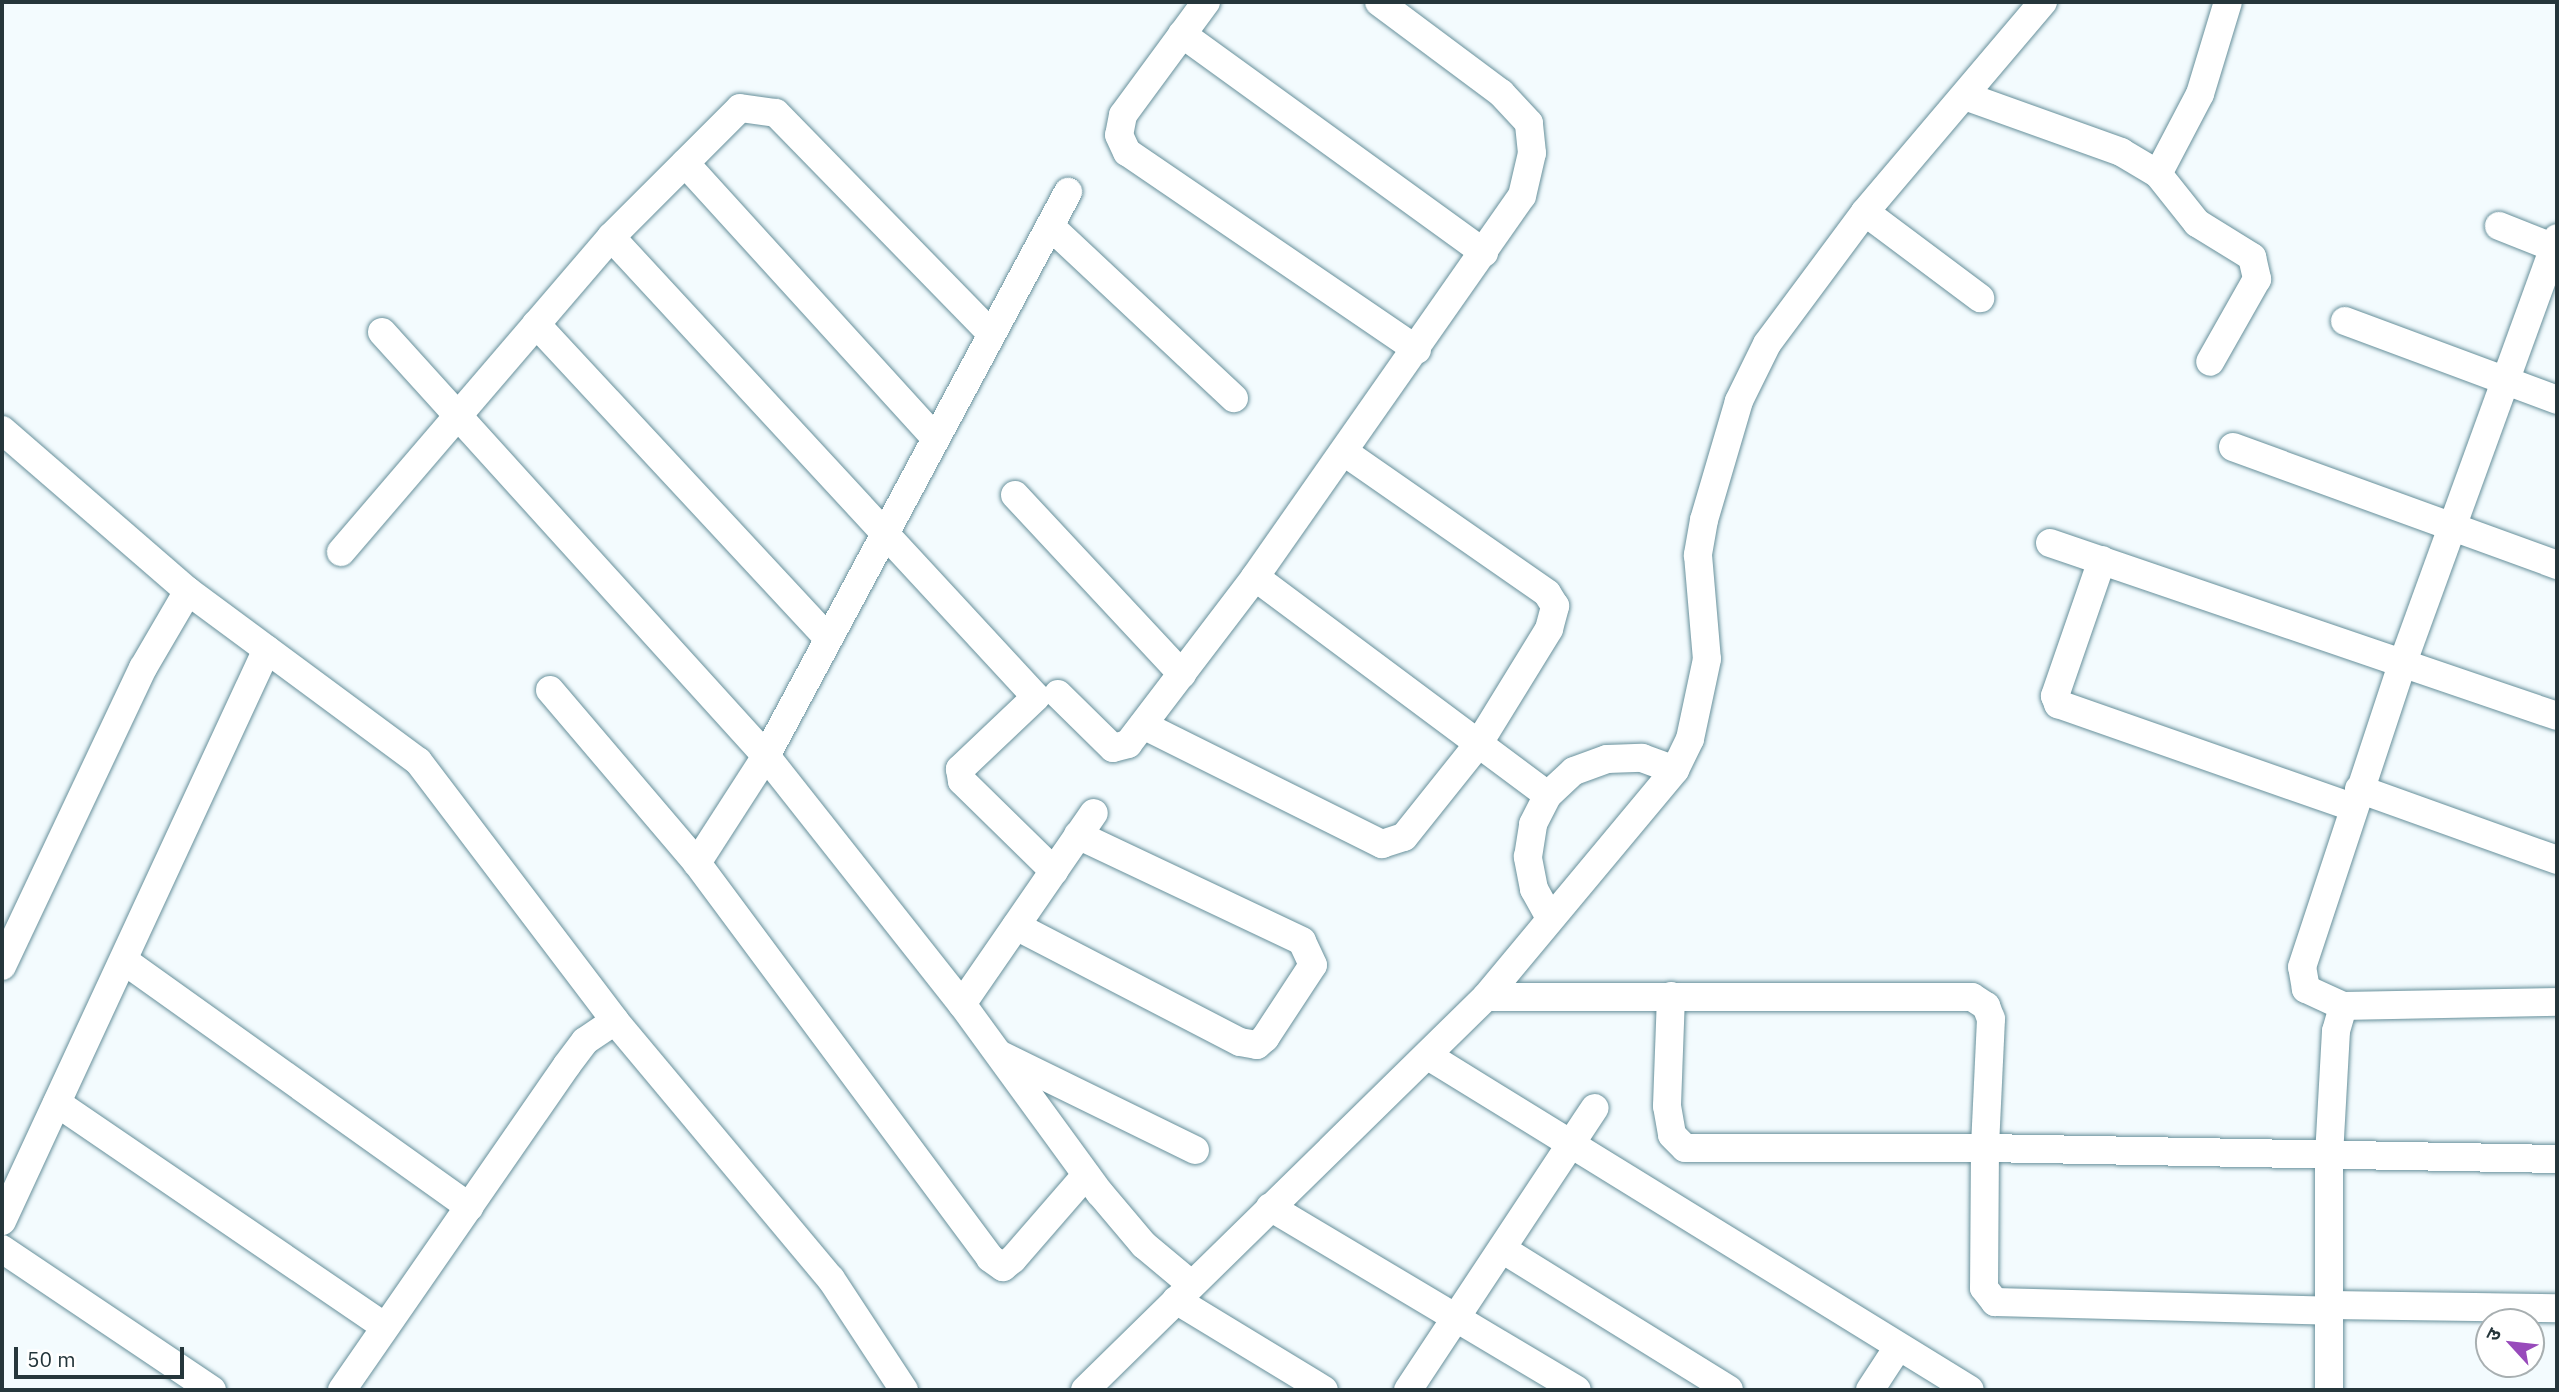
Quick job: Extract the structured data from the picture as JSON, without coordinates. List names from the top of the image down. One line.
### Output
{"scale_bar":"50 m","north":"top left"}
